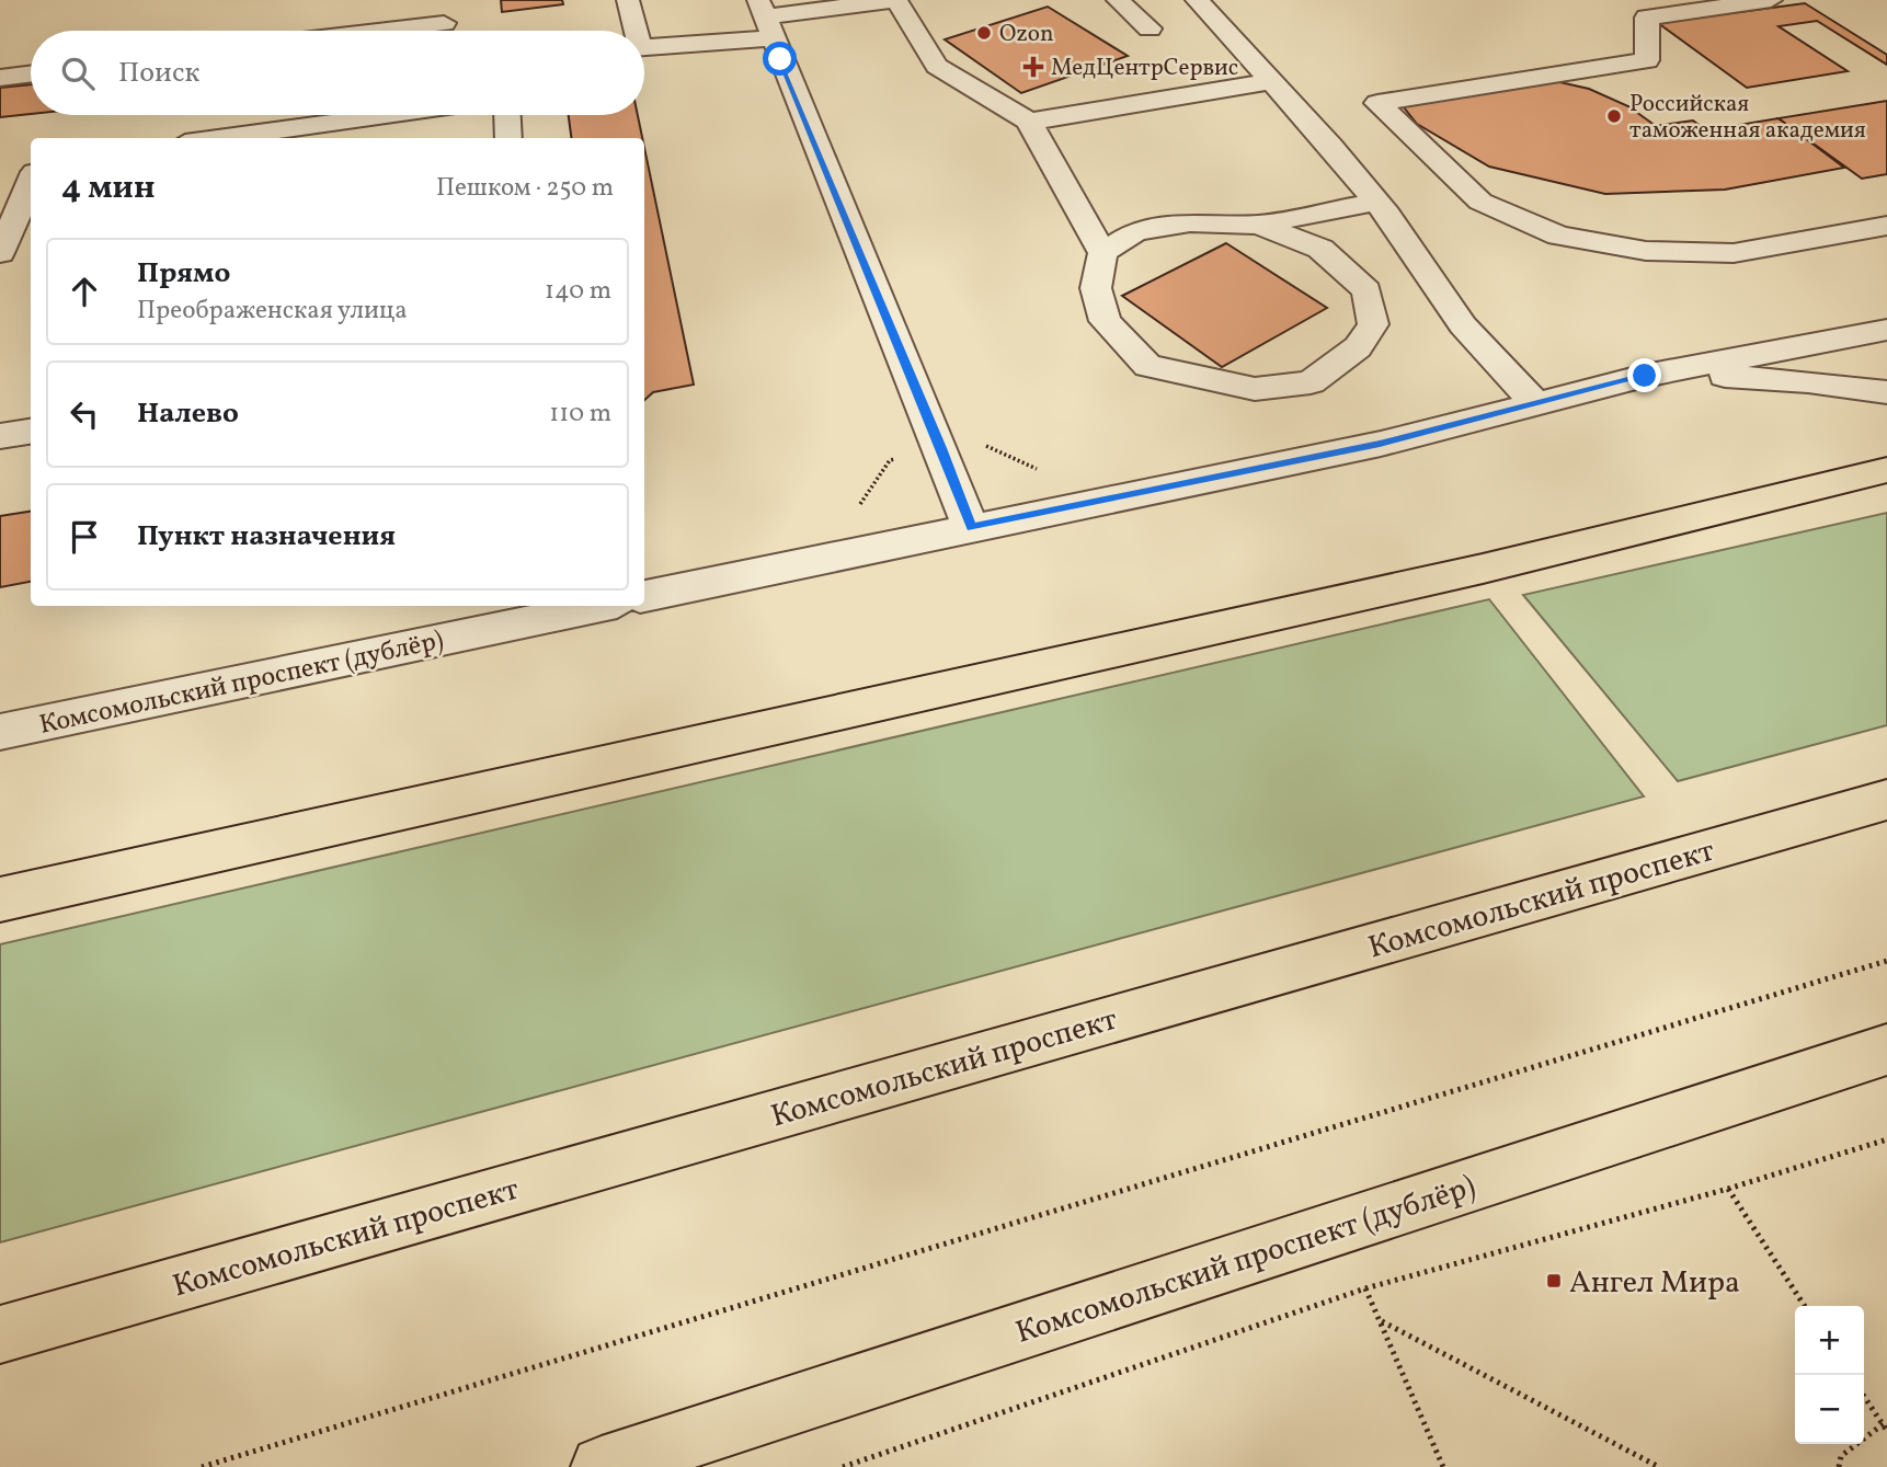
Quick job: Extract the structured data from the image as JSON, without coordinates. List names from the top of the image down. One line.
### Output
{"streets":{"main road":["Комсомольский проспект (дублёр)","Комсомольский проспект"]},"places":{"other":["Ozon","Российская таможенная академия"],"health":["МедЦентрСервис"],"transit":["Ангел Мира"]},"page":{"search":"Поиск","heading":["4 мин","Пешком · 250 m"],"list":[["Прямо","Преображенская улица","140 m"],["Налево","110 m"],"Пункт назначения"],"map_buttons":["+","−"]}}
